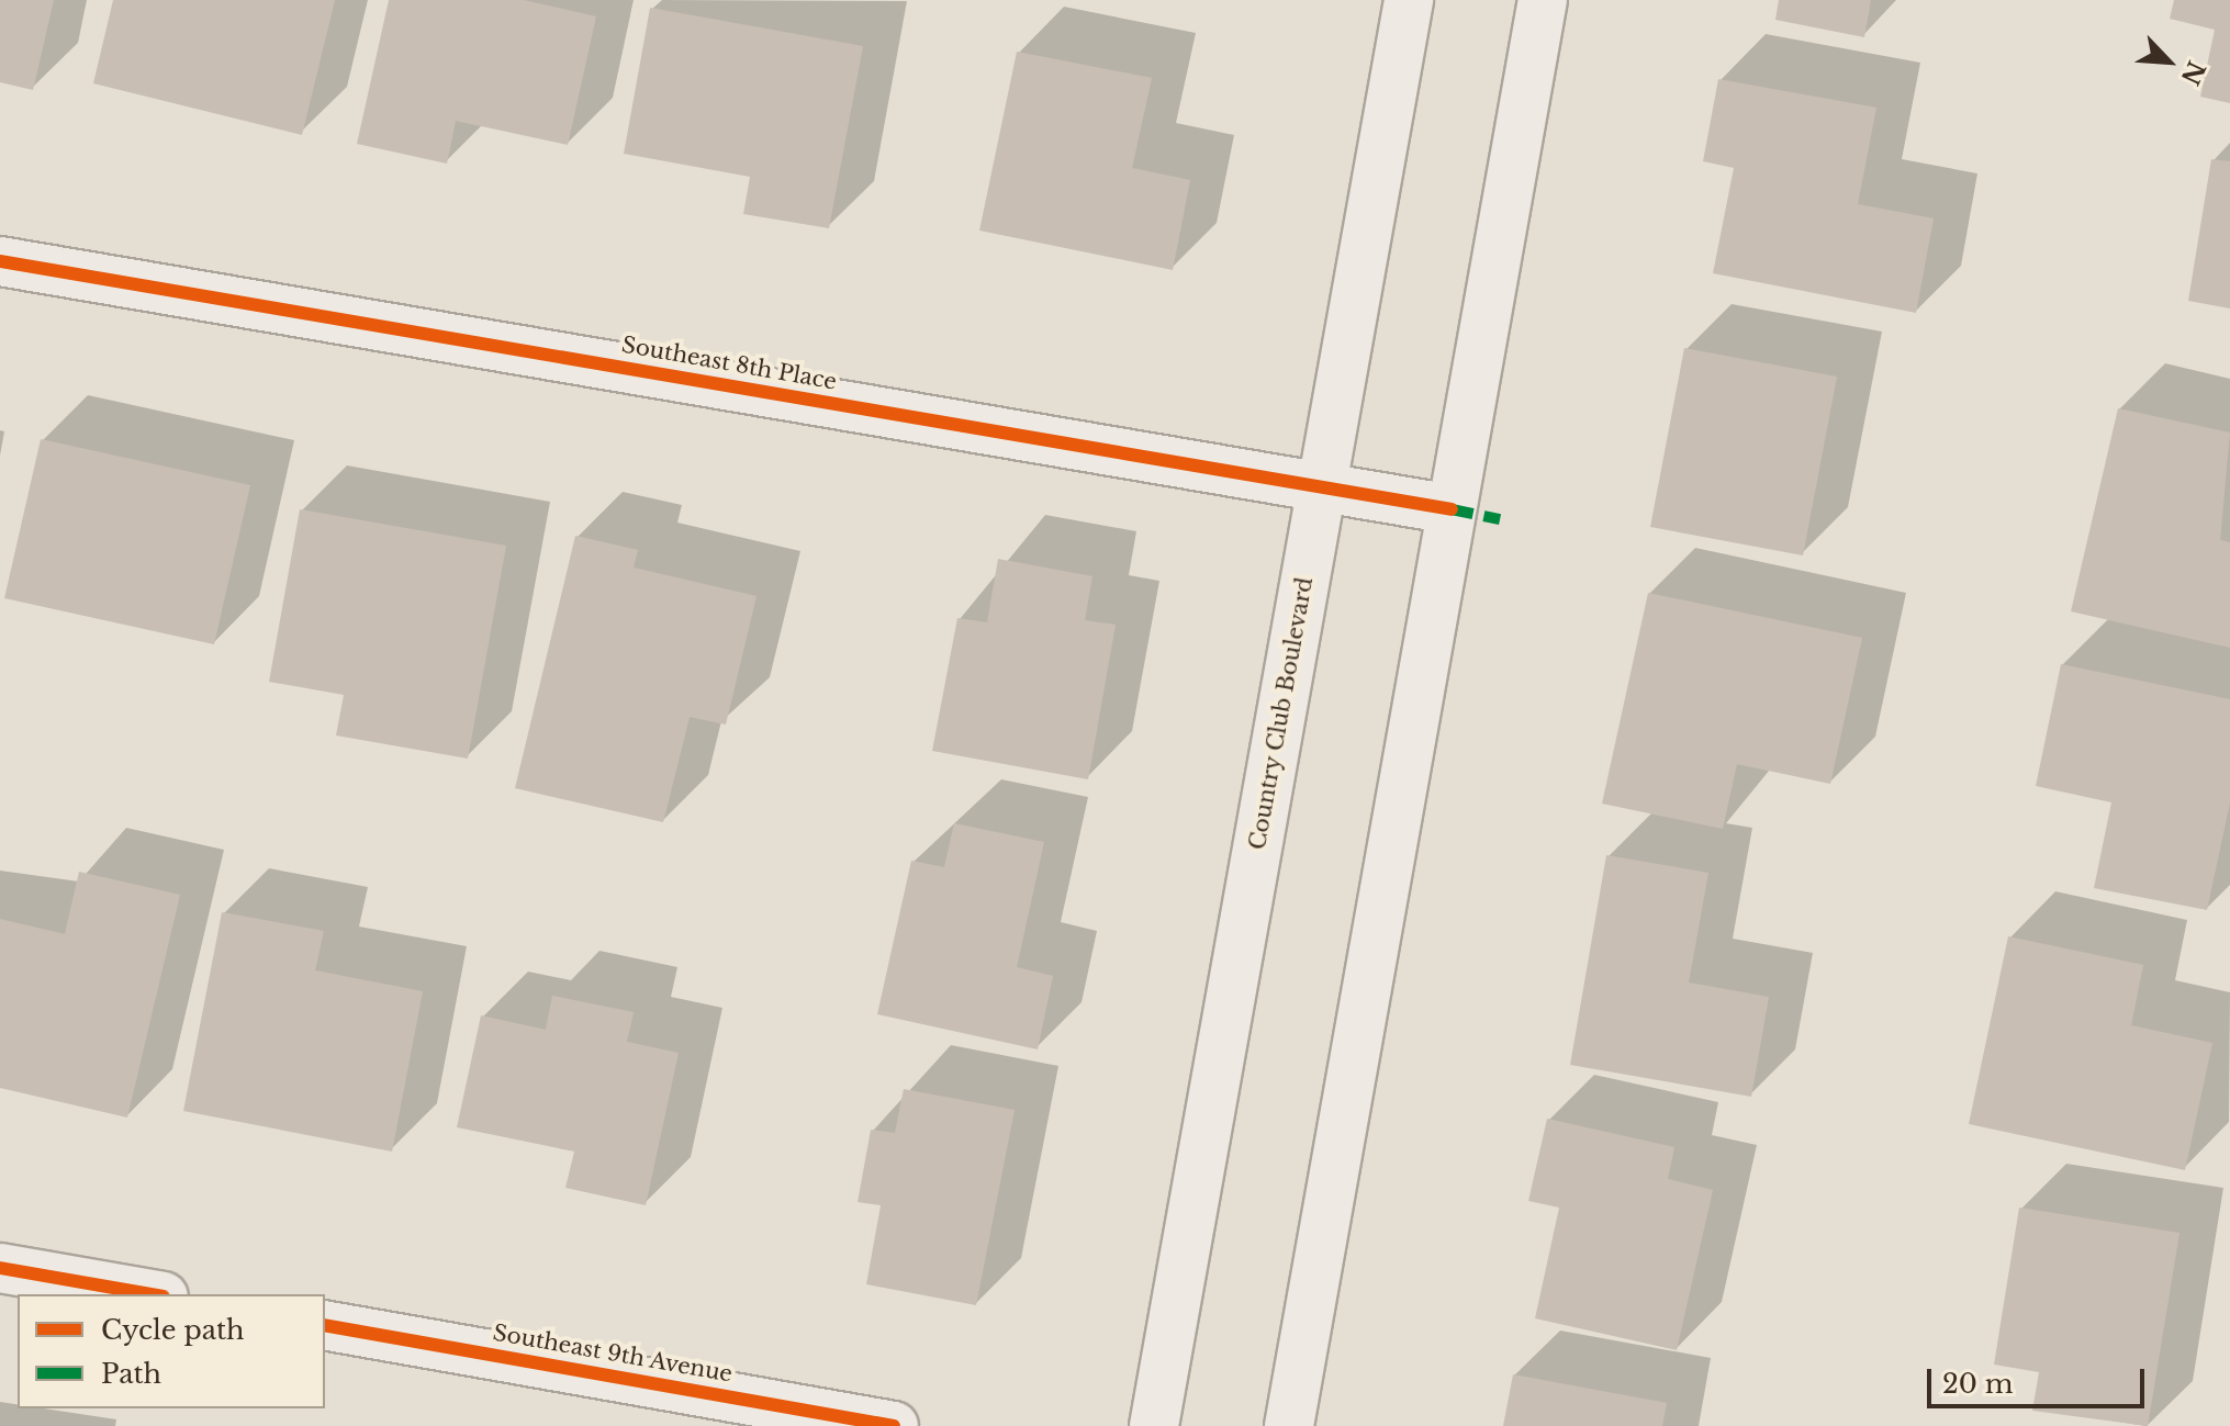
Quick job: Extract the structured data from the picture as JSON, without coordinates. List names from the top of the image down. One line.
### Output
{"streets":{"main road":["Southeast 8th Place","Country Club Boulevard","Southeast 9th Avenue"]},"crossings":[["Southeast 8th Place","Country Club Boulevard"]],"legend":["Cycle path","Path"],"scale_bar":"20 m","north":"bottom right"}
